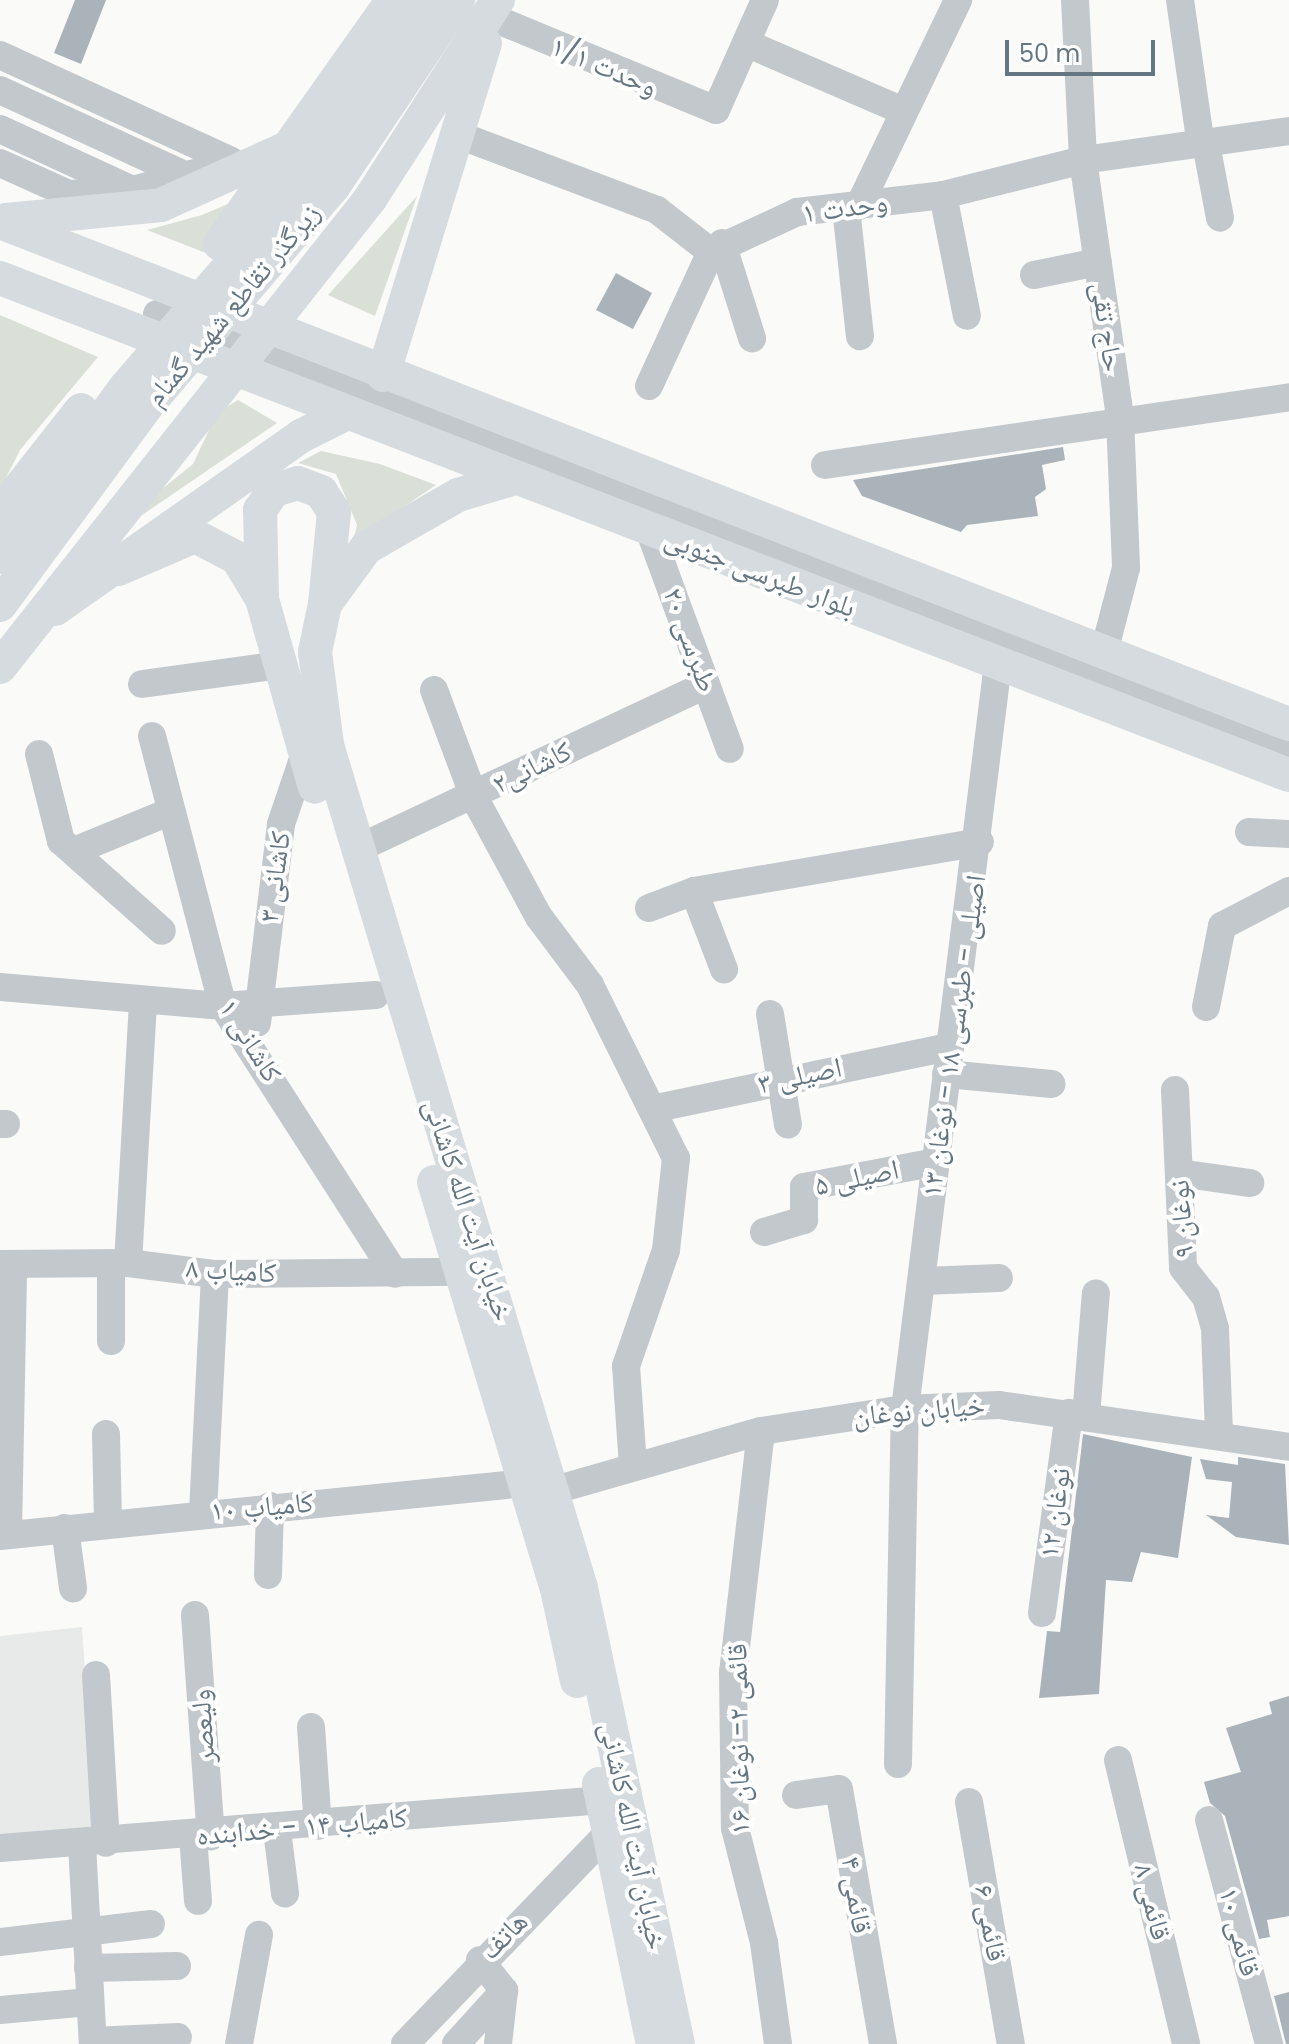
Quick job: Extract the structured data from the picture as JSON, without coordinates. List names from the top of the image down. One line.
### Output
{"streets":{"main road":["زیرگذر تقاطع شهید گمنام","بلوار طبرسی جنوبی","خیابان آیت الله کاشانی"],"street":["وحدت ۱/۱","وحدت ۱","حاج تقی","طبرسی ۲۰","کاشانی۲","کاشانی ۳","اصیلی - طبرسی ۱۸ - نوغان ۱۳","کاشانی ۱","اصیلی ۳","اصیلی ۵","نوغان ۹","کامیاب ۸","خیابان نوغان","کامیاب ۱۰","نوغان ۱۲","ولیعصر","قائمی ۲- نوغان ۱۶","کامیاب ۱۴ - خدابنده","قائمی ۴","قائمی ۸","قائمی ۶","قائمی ۱۰","هاتف"]},"crossings":[["وحدت ۱","حاج تقی"],["حاج تقی","بلوار طبرسی جنوبی"],["بلوار طبرسی جنوبی","طبرسی ۲۰"],["بلوار طبرسی جنوبی","اصیلی - طبرسی ۱۸ - نوغان ۱۳"],["بلوار طبرسی جنوبی","خیابان آیت الله کاشانی"],["طبرسی ۲۰","کاشانی۲"],["کاشانی۲","خیابان آیت الله کاشانی"],["کاشانی ۳","کاشانی ۱"],["کاشانی ۳","خیابان آیت الله کاشانی"],["اصیلی - طبرسی ۱۸ - نوغان ۱۳","اصیلی ۳"],["اصیلی - طبرسی ۱۸ - نوغان ۱۳","اصیلی ۵"],["اصیلی - طبرسی ۱۸ - نوغان ۱۳","خیابان نوغان"],["کاشانی ۱","کامیاب ۸"],["خیابان آیت الله کاشانی","کامیاب ۸"],["خیابان آیت الله کاشانی","خیابان نوغان"],["خیابان آیت الله کاشانی","کامیاب ۱۰"],["خیابان آیت الله کاشانی","کامیاب ۱۴ - خدابنده"],["خیابان آیت الله کاشانی","هاتف"],["نوغان ۹","خیابان نوغان"],["خیابان نوغان","کامیاب ۱۰"],["خیابان نوغان","نوغان ۱۲"],["خیابان نوغان","قائمی ۲- نوغان ۱۶"],["ولیعصر","کامیاب ۱۴ - خدابنده"]],"scale_bar":"50 m"}
